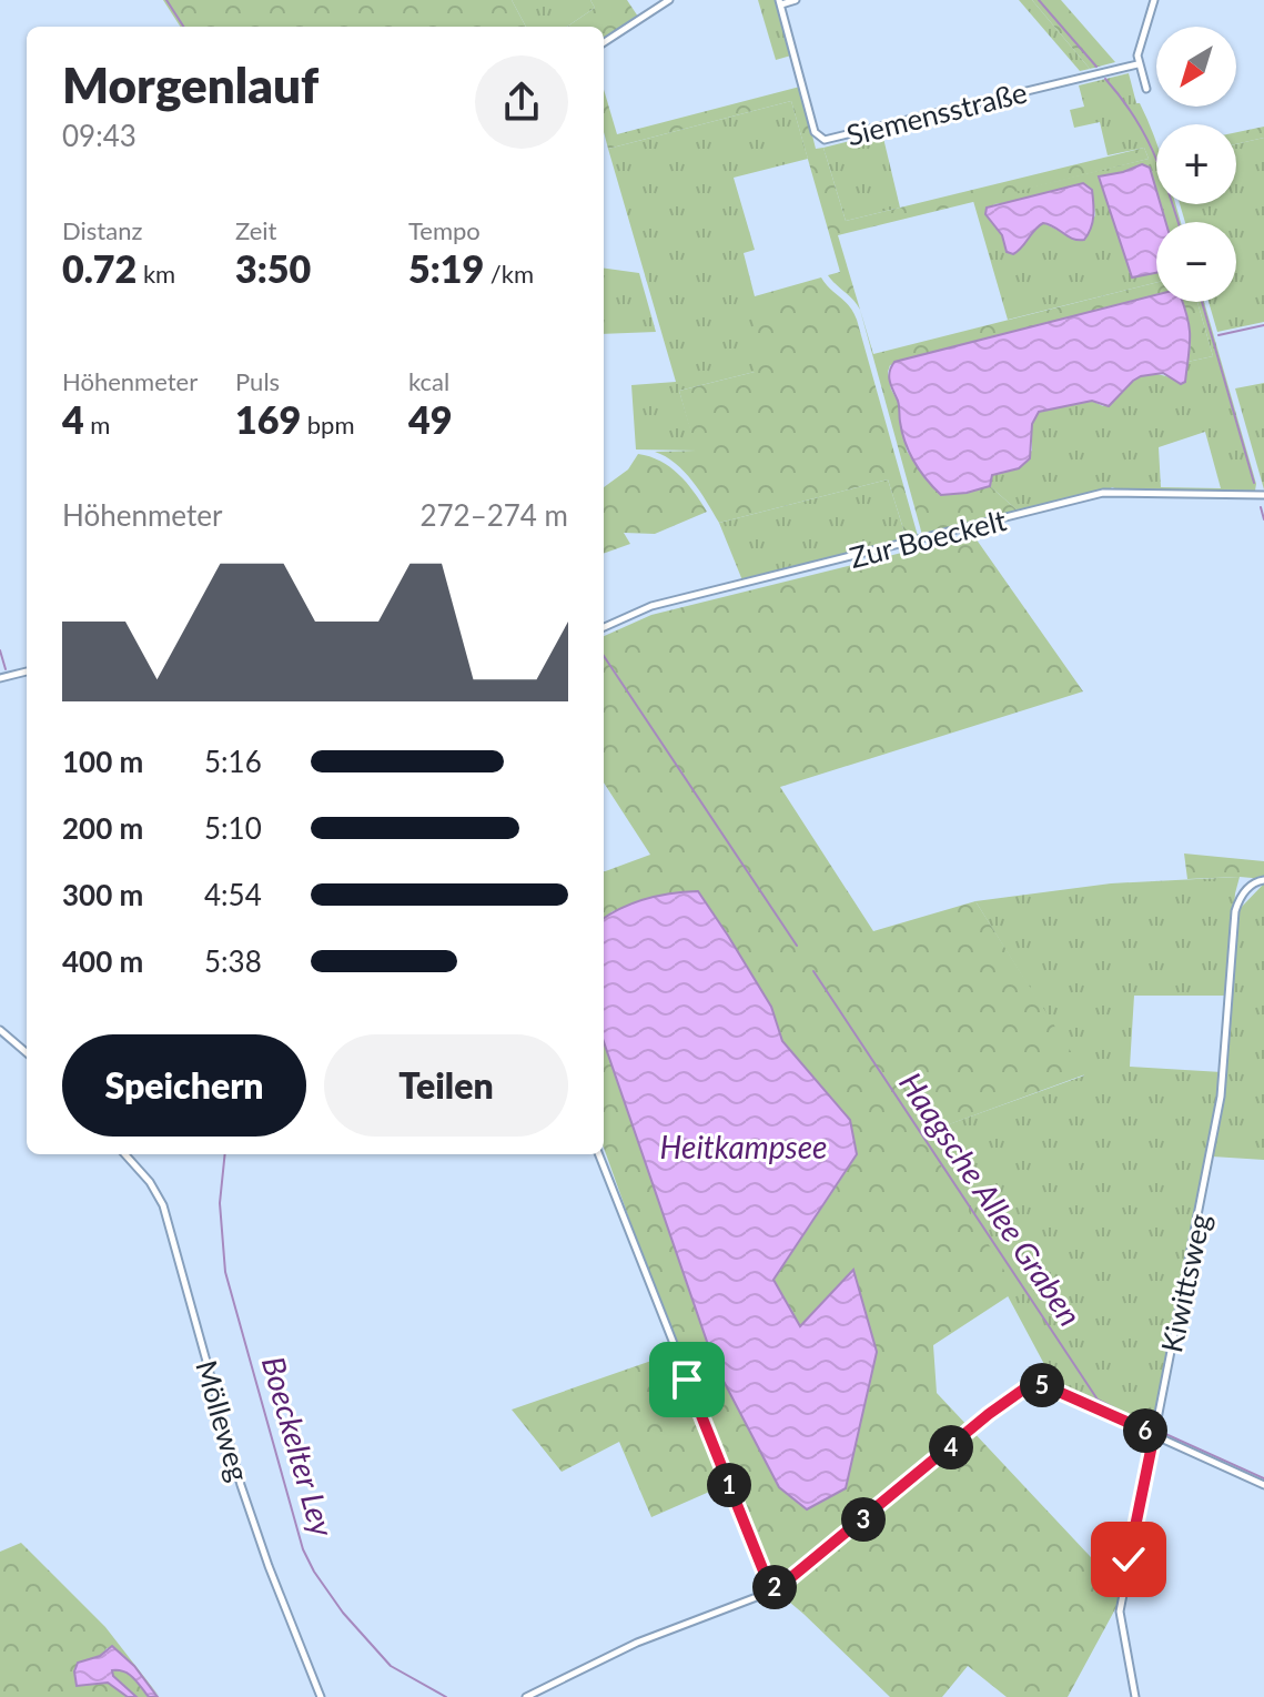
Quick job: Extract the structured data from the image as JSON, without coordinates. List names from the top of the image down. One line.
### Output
{"streets":{"street":["Siemensstraße","Zur Boeckelt","Kiwittsweg","Mölleweg"]},"water":["Heitkampsee","Haagsche Allee Graben","Boeckelter Ley"],"north":"bottom left","page":{"map_buttons":["+","−"],"heading":["Morgenlauf","09:43"],"stats":[["Distanz","0.72 km"],["Zeit","3:50"],["Tempo","5:19 /km"],["Höhenmeter","4 m"],["Puls","169 bpm"],["kcal","49"]],"chart":["Höhenmeter","272–274 m"],"list":[{"name":"100 m","note":"5:16"},{"name":"200 m","note":"5:10"},{"name":"300 m","note":"4:54"},{"name":"400 m","note":"5:38"}],"buttons":["Speichern","Teilen"],"pins":["5","6","4","1","3","2"]}}
